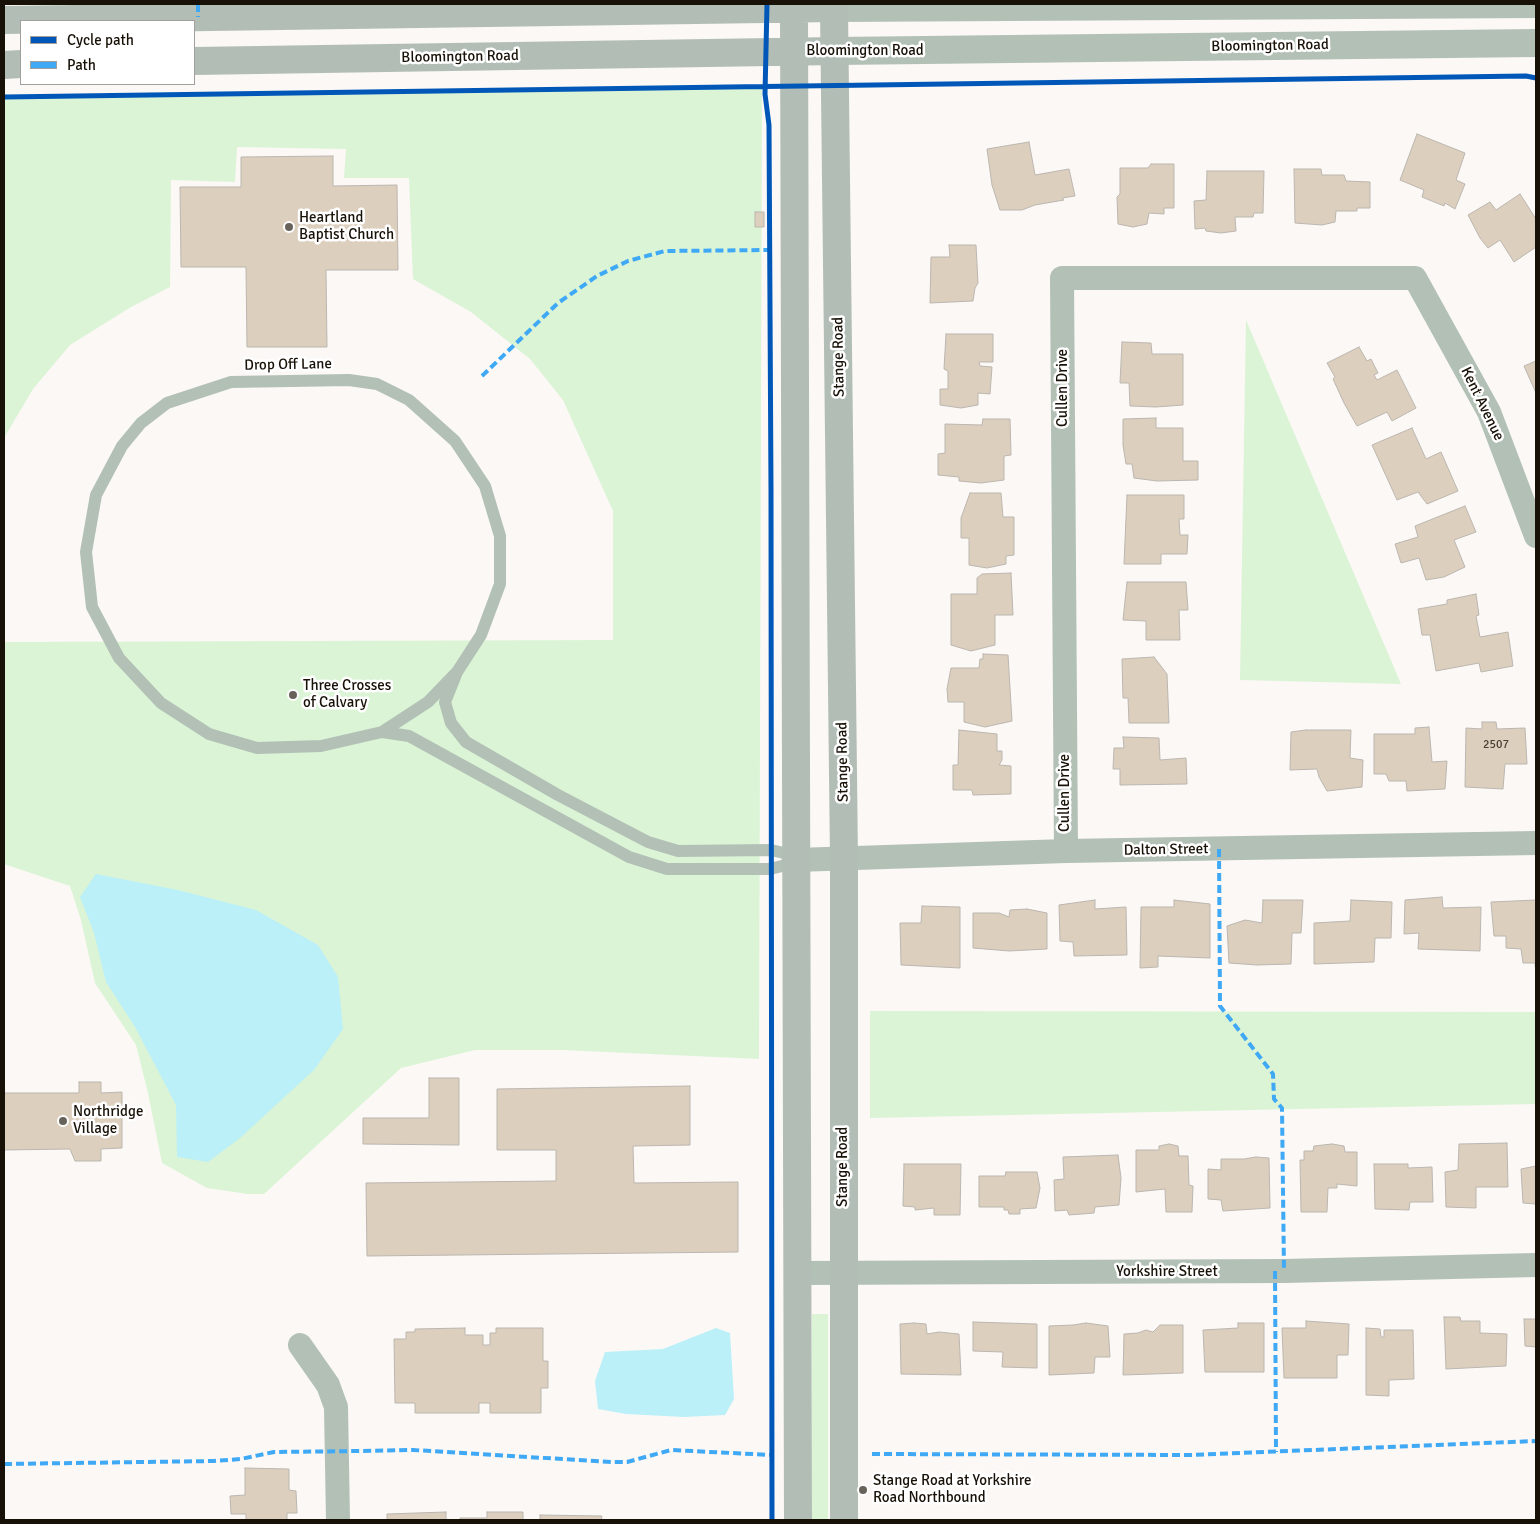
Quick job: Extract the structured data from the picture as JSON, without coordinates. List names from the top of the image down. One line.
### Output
{"streets":{"main road":["Bloomington Road","Stange Road"],"street":["Cullen Drive","Kent Avenue","Dalton Street","Yorkshire Street"],"lane":["Drop Off Lane"]},"crossings":[["Bloomington Road","Stange Road"],["Stange Road","Dalton Street"],["Stange Road","Yorkshire Street"],["Cullen Drive","Kent Avenue"],["Cullen Drive","Dalton Street"]],"places":["Heartland Baptist Church","Three Crosses of Calvary","Northridge Village","Stange Road at Yorkshire Road Northbound"],"house_numbers":["2507"],"legend":["Cycle path","Path"]}
